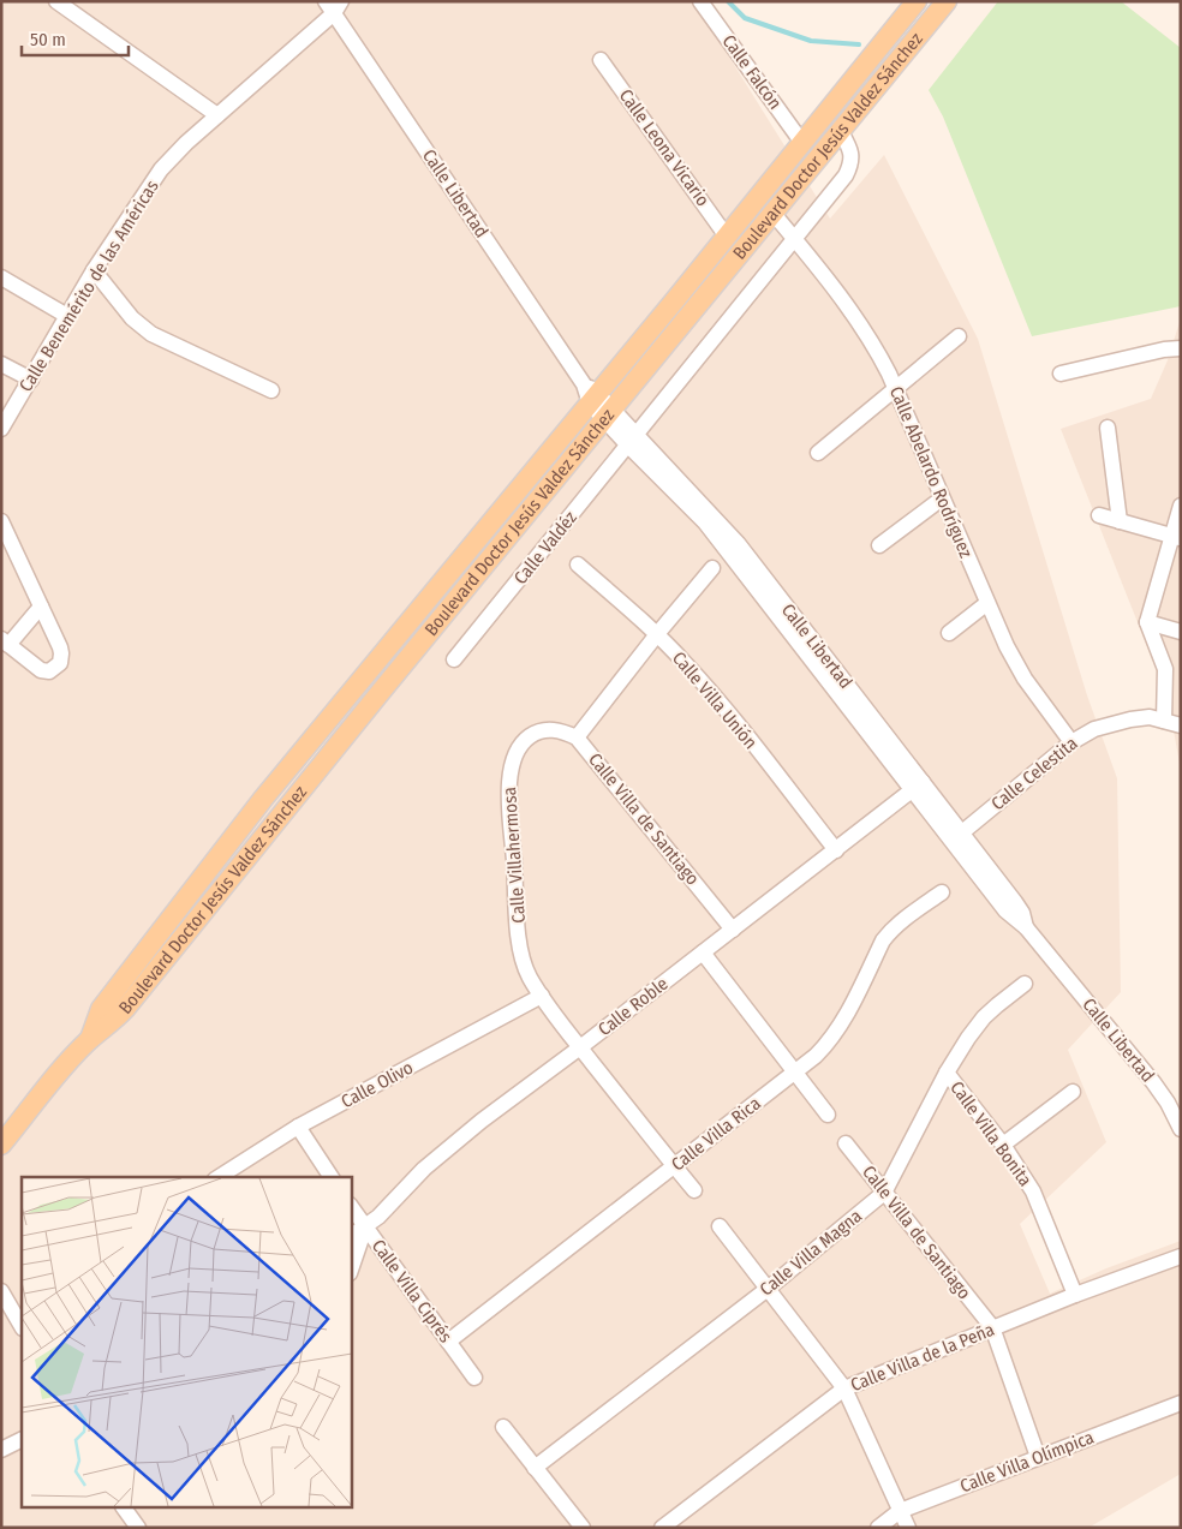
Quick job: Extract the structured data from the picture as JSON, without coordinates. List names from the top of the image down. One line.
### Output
{"streets":{"main road":["Boulevard Doctor Jesús Valdez Sánchez"],"street":["Calle Falcón","Calle Leona Vicario","Calle Libertad","Calle Benemérito de las Américas","Calle Abelardo Rodríguez","Calle Valdéz","Calle Villa Unión","Calle Celestita","Calle Villa de Santiago","Calle Villahermosa","Calle Roble","Calle Olivo","Calle Villa Rica","Calle Villa Bonita","Calle Villa Magna","Calle Villa Ciprés","Calle Villa de la Peña","Calle Villa Olímpica"]},"crossings":[["Calle Falcón","Boulevard Doctor Jesús Valdez Sánchez"],["Boulevard Doctor Jesús Valdez Sánchez","Calle Leona Vicario"],["Boulevard Doctor Jesús Valdez Sánchez","Calle Libertad"],["Boulevard Doctor Jesús Valdez Sánchez","Calle Abelardo Rodríguez"],["Boulevard Doctor Jesús Valdez Sánchez","Calle Valdéz"],["Calle Libertad","Calle Benemérito de las Américas"],["Calle Libertad","Calle Valdéz"],["Calle Libertad","Calle Celestita"],["Calle Libertad","Calle Roble"],["Calle Abelardo Rodríguez","Calle Valdéz"],["Calle Abelardo Rodríguez","Calle Celestita"],["Calle Villa Unión","Calle Roble"],["Calle Villa de Santiago","Calle Villahermosa"],["Calle Villa de Santiago","Calle Roble"],["Calle Villa de Santiago","Calle Villa Magna"],["Calle Villa de Santiago","Calle Villa de la Peña"],["Calle Villa de Santiago","Calle Villa Olímpica"],["Calle Villahermosa","Calle Roble"],["Calle Villahermosa","Calle Olivo"],["Calle Villahermosa","Calle Villa Rica"],["Calle Roble","Calle Villa Ciprés"],["Calle Villa Rica","Calle Villa Ciprés"],["Calle Villa Bonita","Calle Villa Magna"],["Calle Villa Bonita","Calle Villa de la Peña"]],"scale_bar":"50 m"}
